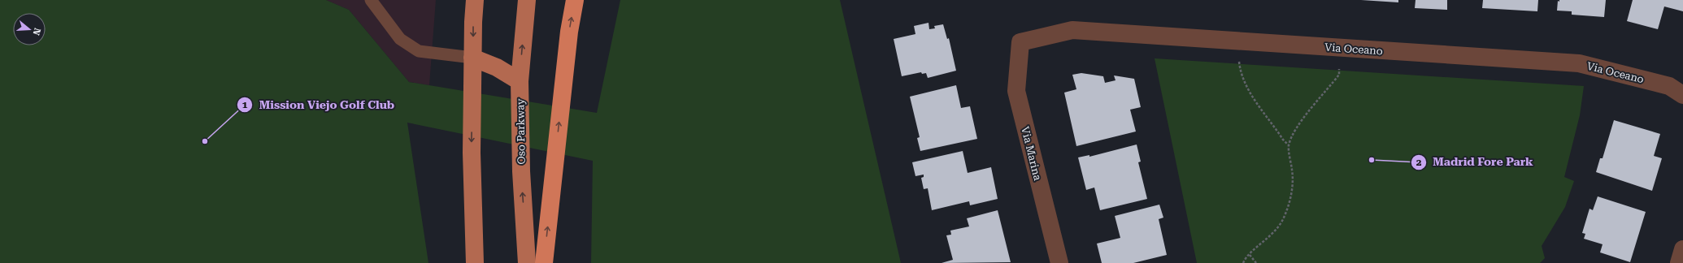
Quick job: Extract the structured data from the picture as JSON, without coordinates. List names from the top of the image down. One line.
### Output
{"streets":{"main road":["Oso Parkway"],"street":["Via Oceano","Via Marina"]},"crossings":[["Via Oceano","Via Marina"]],"places":["Mission Viejo Golf Club","Madrid Fore Park"],"north":"right"}
